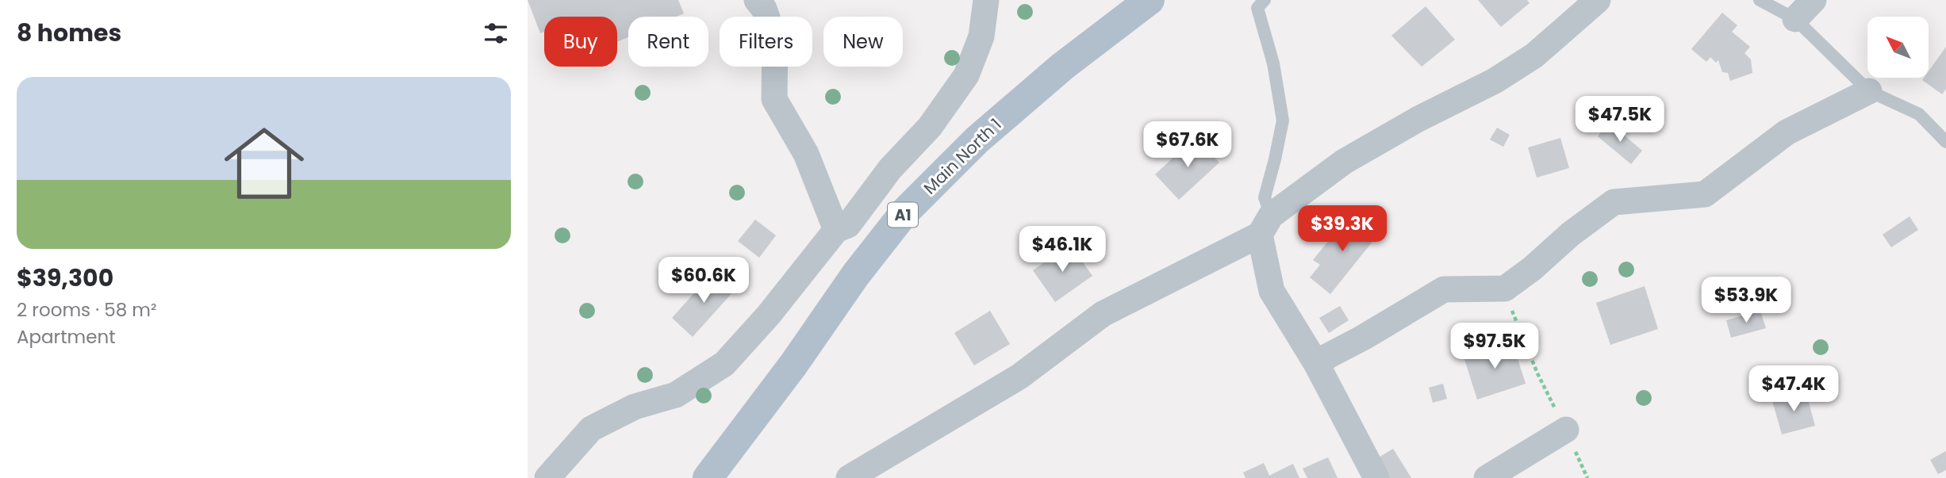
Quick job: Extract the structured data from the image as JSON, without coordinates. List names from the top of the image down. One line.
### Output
{"streets":{"main road":["Main North 1","A1"]},"north":"top left","page":{"heading":"8 homes","chip":["Buy","Rent","Filters","New"],"list":[{"name":"$39,300","note":"2 rooms · 58 m² · Apartment"}],"price":["$47.5K","$67.6K","$39.3K","$46.1K","$60.6K","$53.9K","$97.5K","$47.4K"]}}
